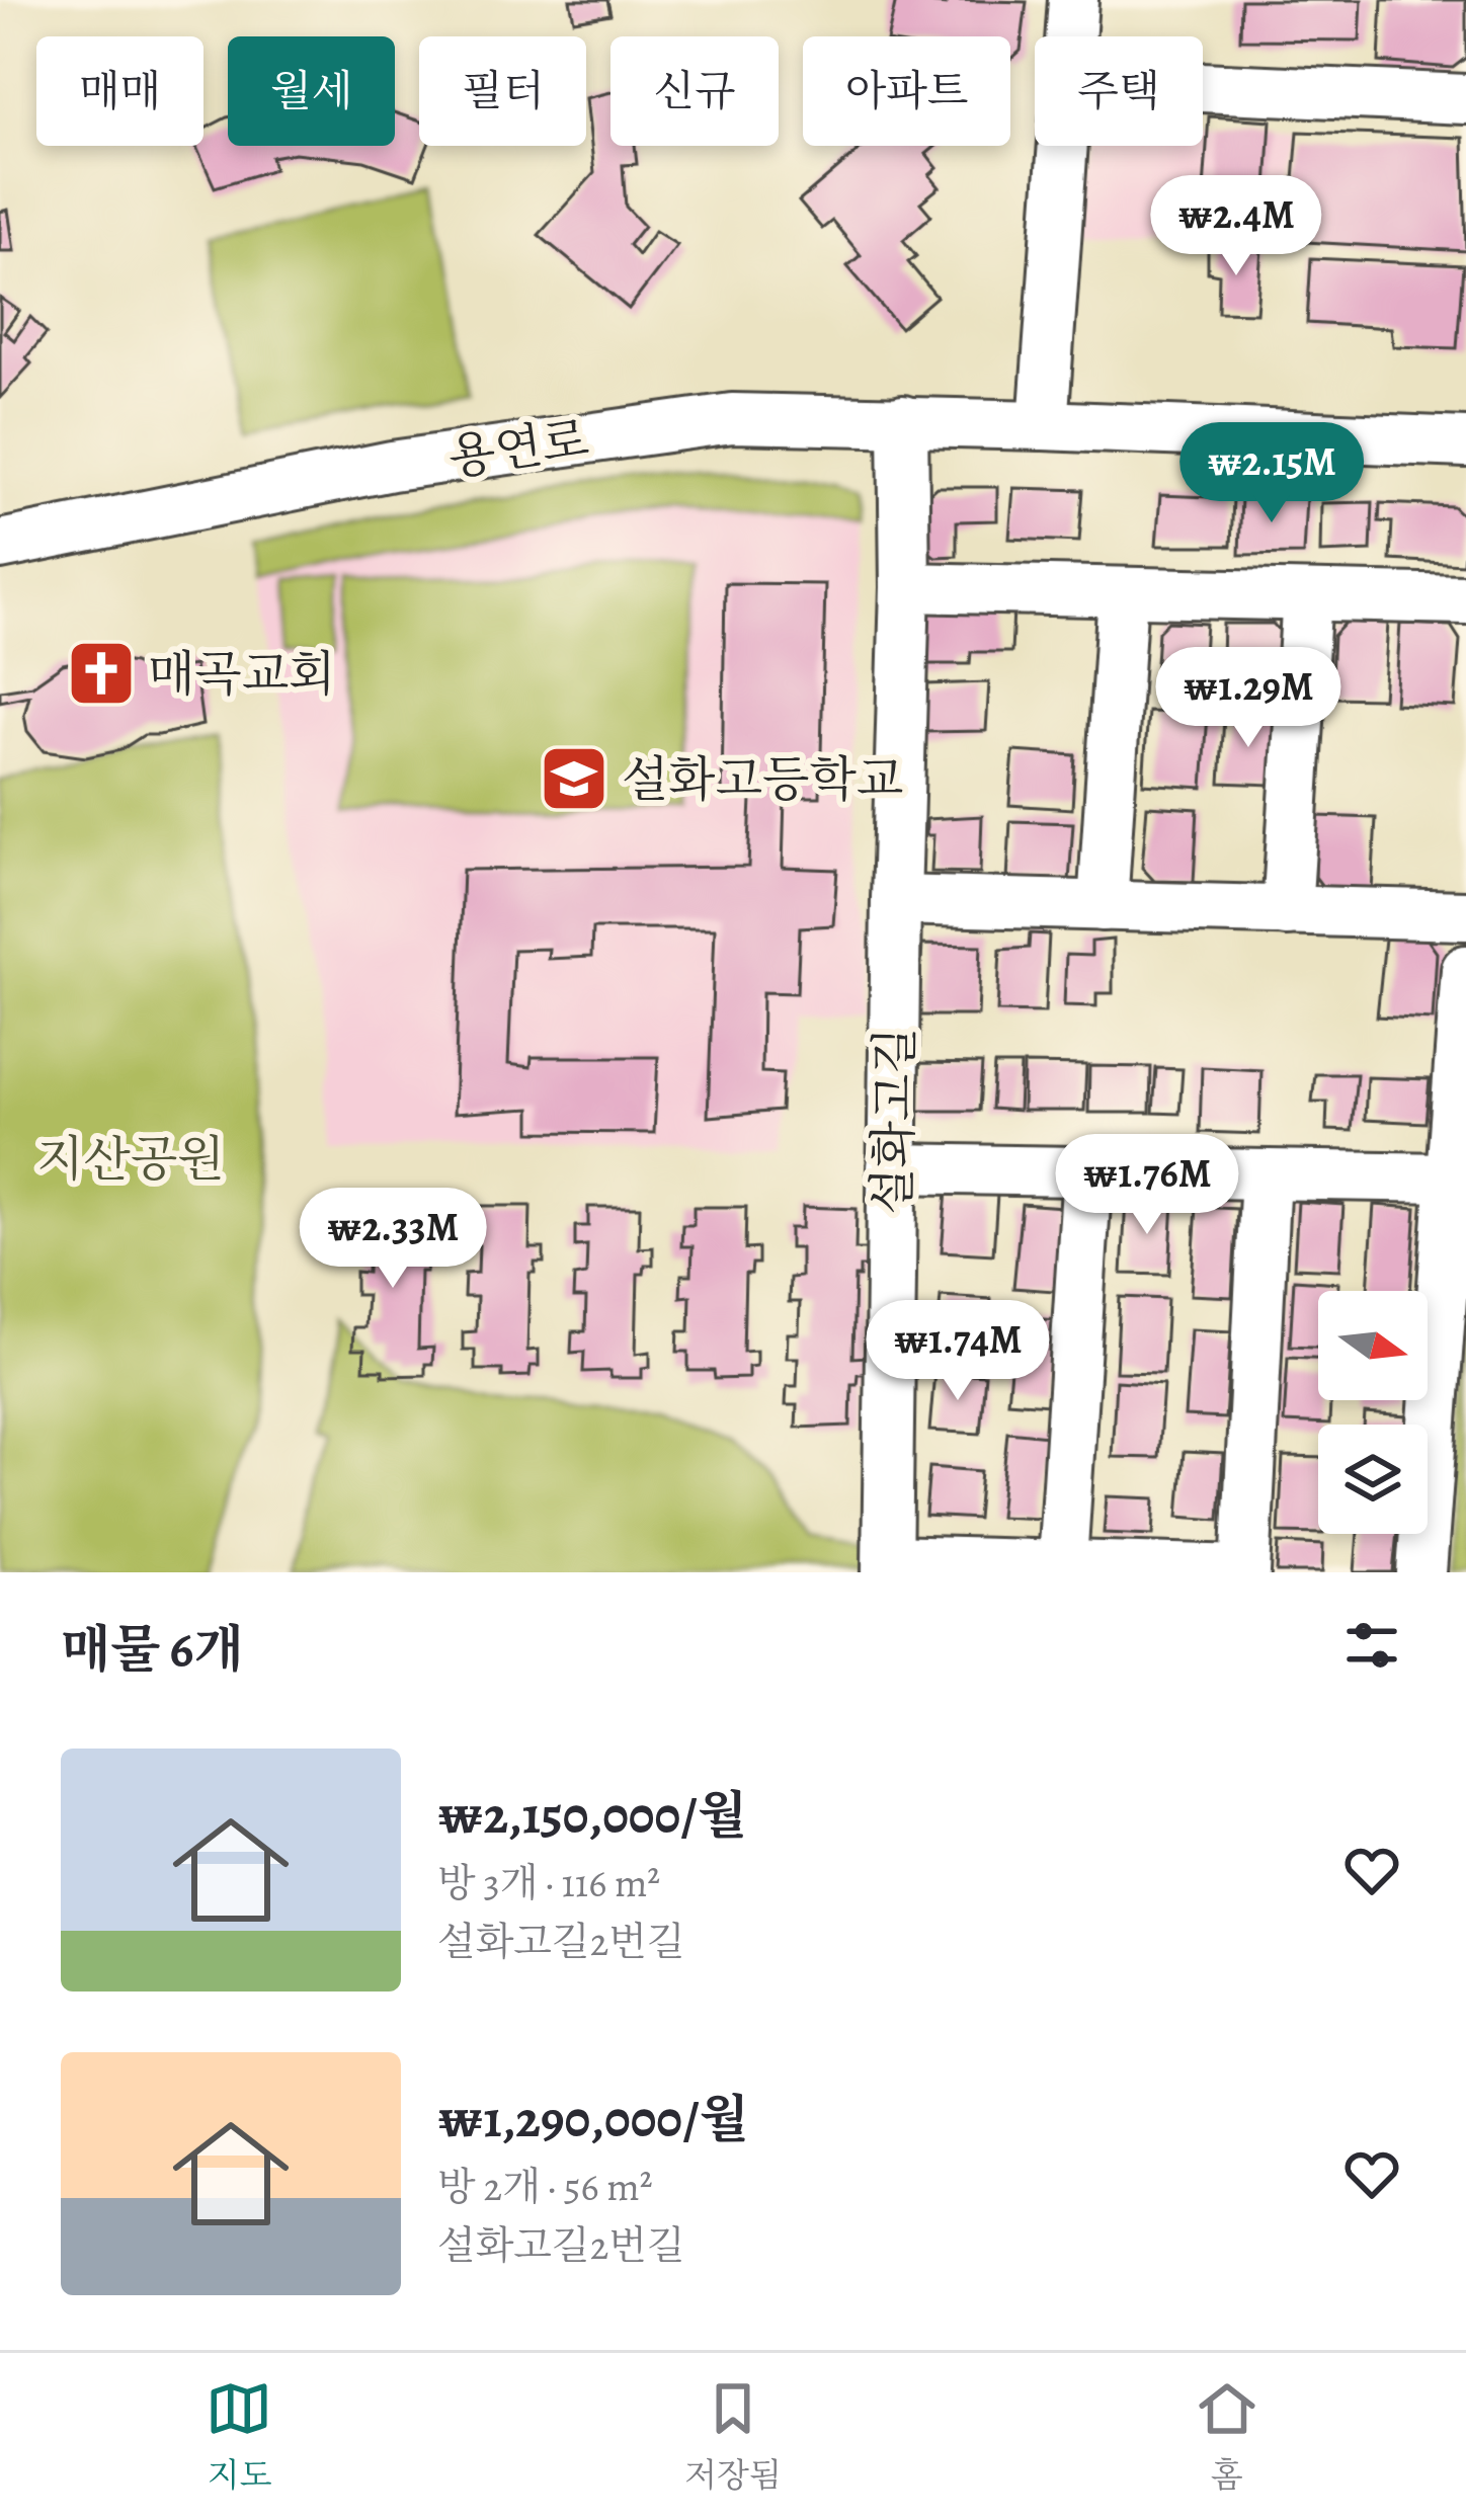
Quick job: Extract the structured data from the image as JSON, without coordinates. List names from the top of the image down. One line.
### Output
{"streets":{"street":["용연로","설화고길"]},"crossings":[["용연로","설화고길"]],"parks":["지산공원"],"places":{"church":["매곡교회"],"school or university":["설화고등학교"]},"north":"right","page":{"chip":["매매","월세","필터","신규","아파트","주택"],"price":["₩2.4M","₩2.15M","₩1.29M","₩1.76M","₩2.33M","₩1.74M"],"heading":"매물 6개","list":[{"name":"₩2,150,000/월","note":"방 3개 · 116 m² · 설화고길2번길"},{"name":"₩1,290,000/월","note":"방 2개 · 56 m² · 설화고길2번길"}],"tabs":["지도","저장됨","홈"]}}
